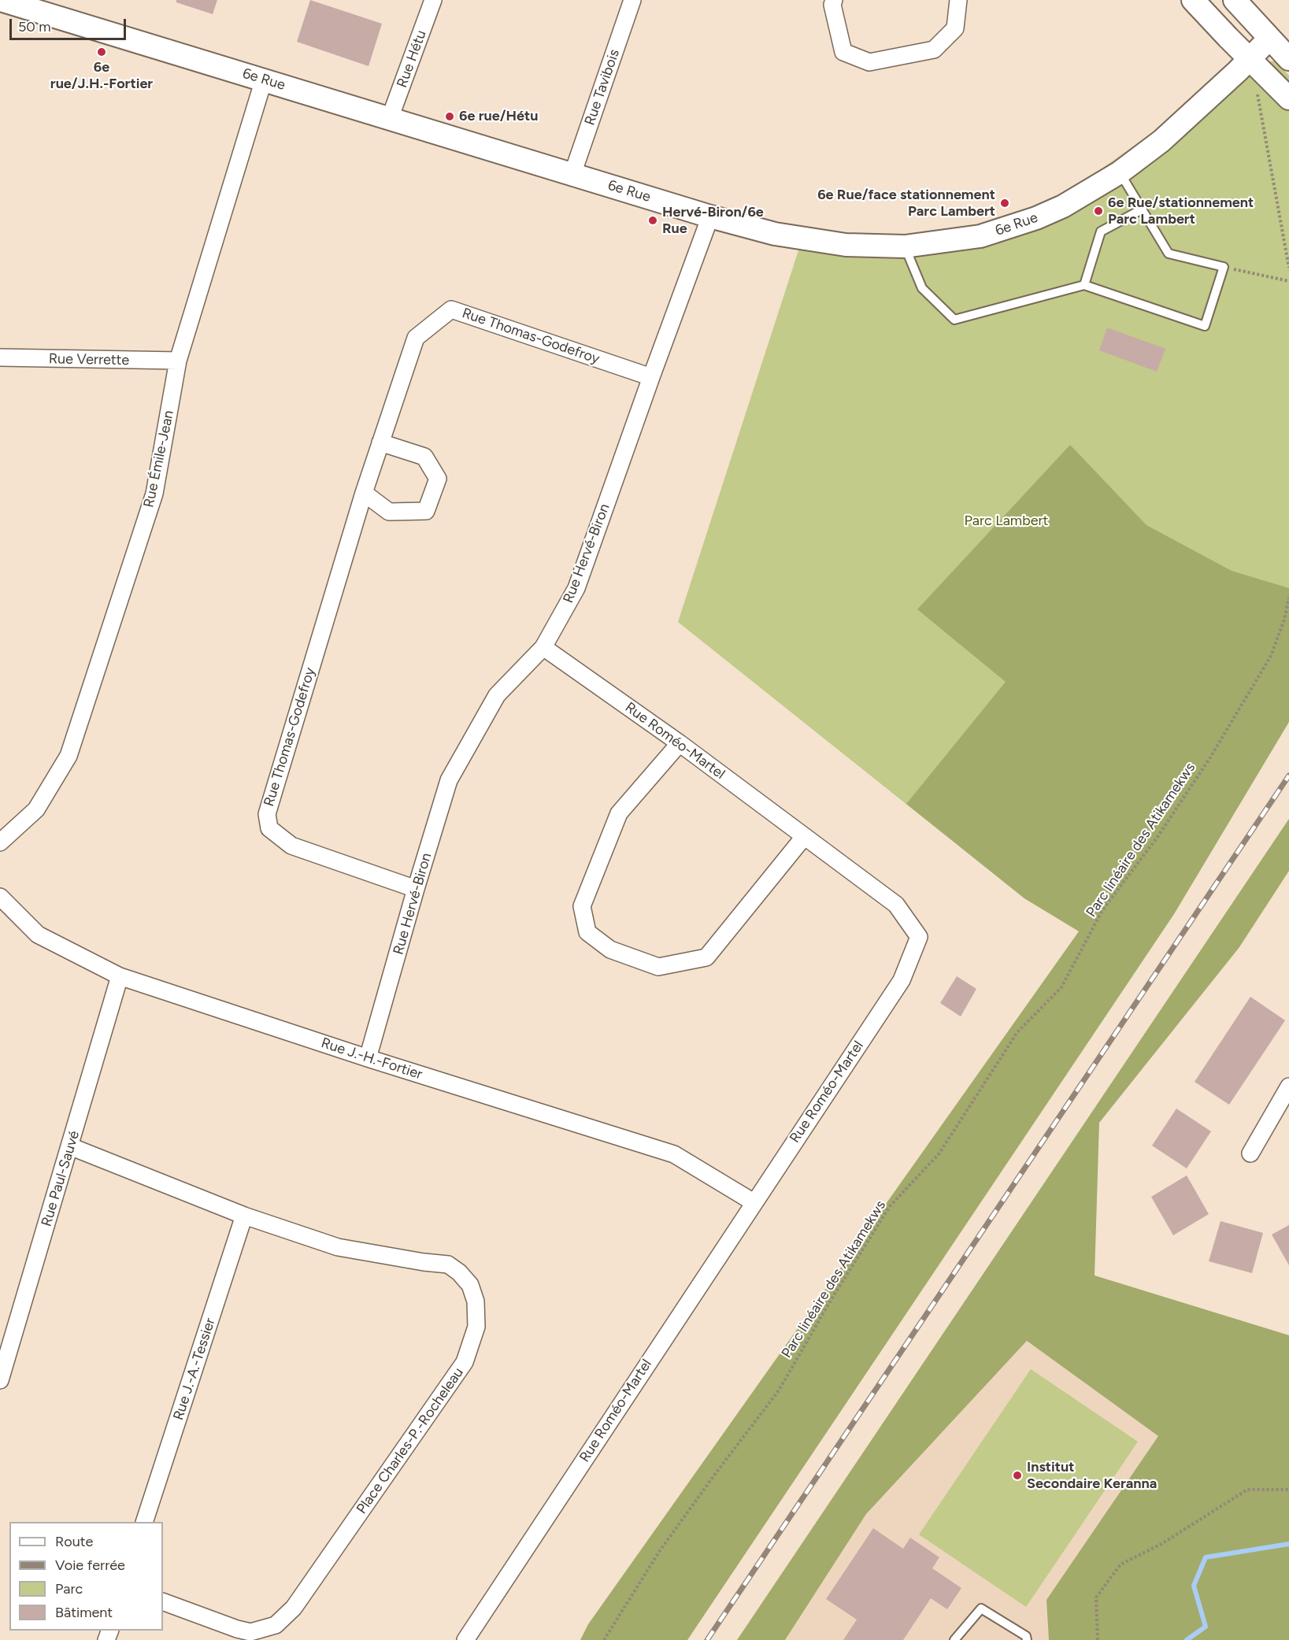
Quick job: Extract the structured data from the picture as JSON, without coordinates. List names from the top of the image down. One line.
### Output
{"streets":{"street":["Rue Hétu","6e Rue","Rue Tavibois","Rue Thomas-Godefroy","Rue Verrette","Rue Émile-Jean","Rue Hervé-Biron","Rue Roméo-Martel","Rue J.-H.-Fortier","Rue Paul-Sauvé","Rue J.-A.-Tessier","Place Charles-P.-Rocheleau"],"path":["Parc linéaire des Atikamekws"]},"crossings":[["Rue Hétu","6e Rue"],["6e Rue","Rue Tavibois"],["6e Rue","Rue Émile-Jean"],["6e Rue","Rue Hervé-Biron"],["Rue Thomas-Godefroy","Rue Hervé-Biron"],["Rue Verrette","Rue Émile-Jean"],["Rue Hervé-Biron","Rue Roméo-Martel"],["Rue Hervé-Biron","Rue J.-H.-Fortier"],["Rue Roméo-Martel","Rue J.-H.-Fortier"],["Rue J.-H.-Fortier","Rue Paul-Sauvé"],["Rue Paul-Sauvé","Place Charles-P.-Rocheleau"],["Rue J.-A.-Tessier","Place Charles-P.-Rocheleau"]],"parks":["Parc Lambert"],"places":["6e rue/J.H.-Fortier","6e rue/Hétu","6e Rue/face stationnement Parc Lambert","6e Rue/stationnement Parc Lambert","Hervé-Biron/6e Rue","Institut Secondaire Keranna"],"legend":["Route","Voie ferrée","Parc","Bâtiment"],"scale_bar":"50 m"}
